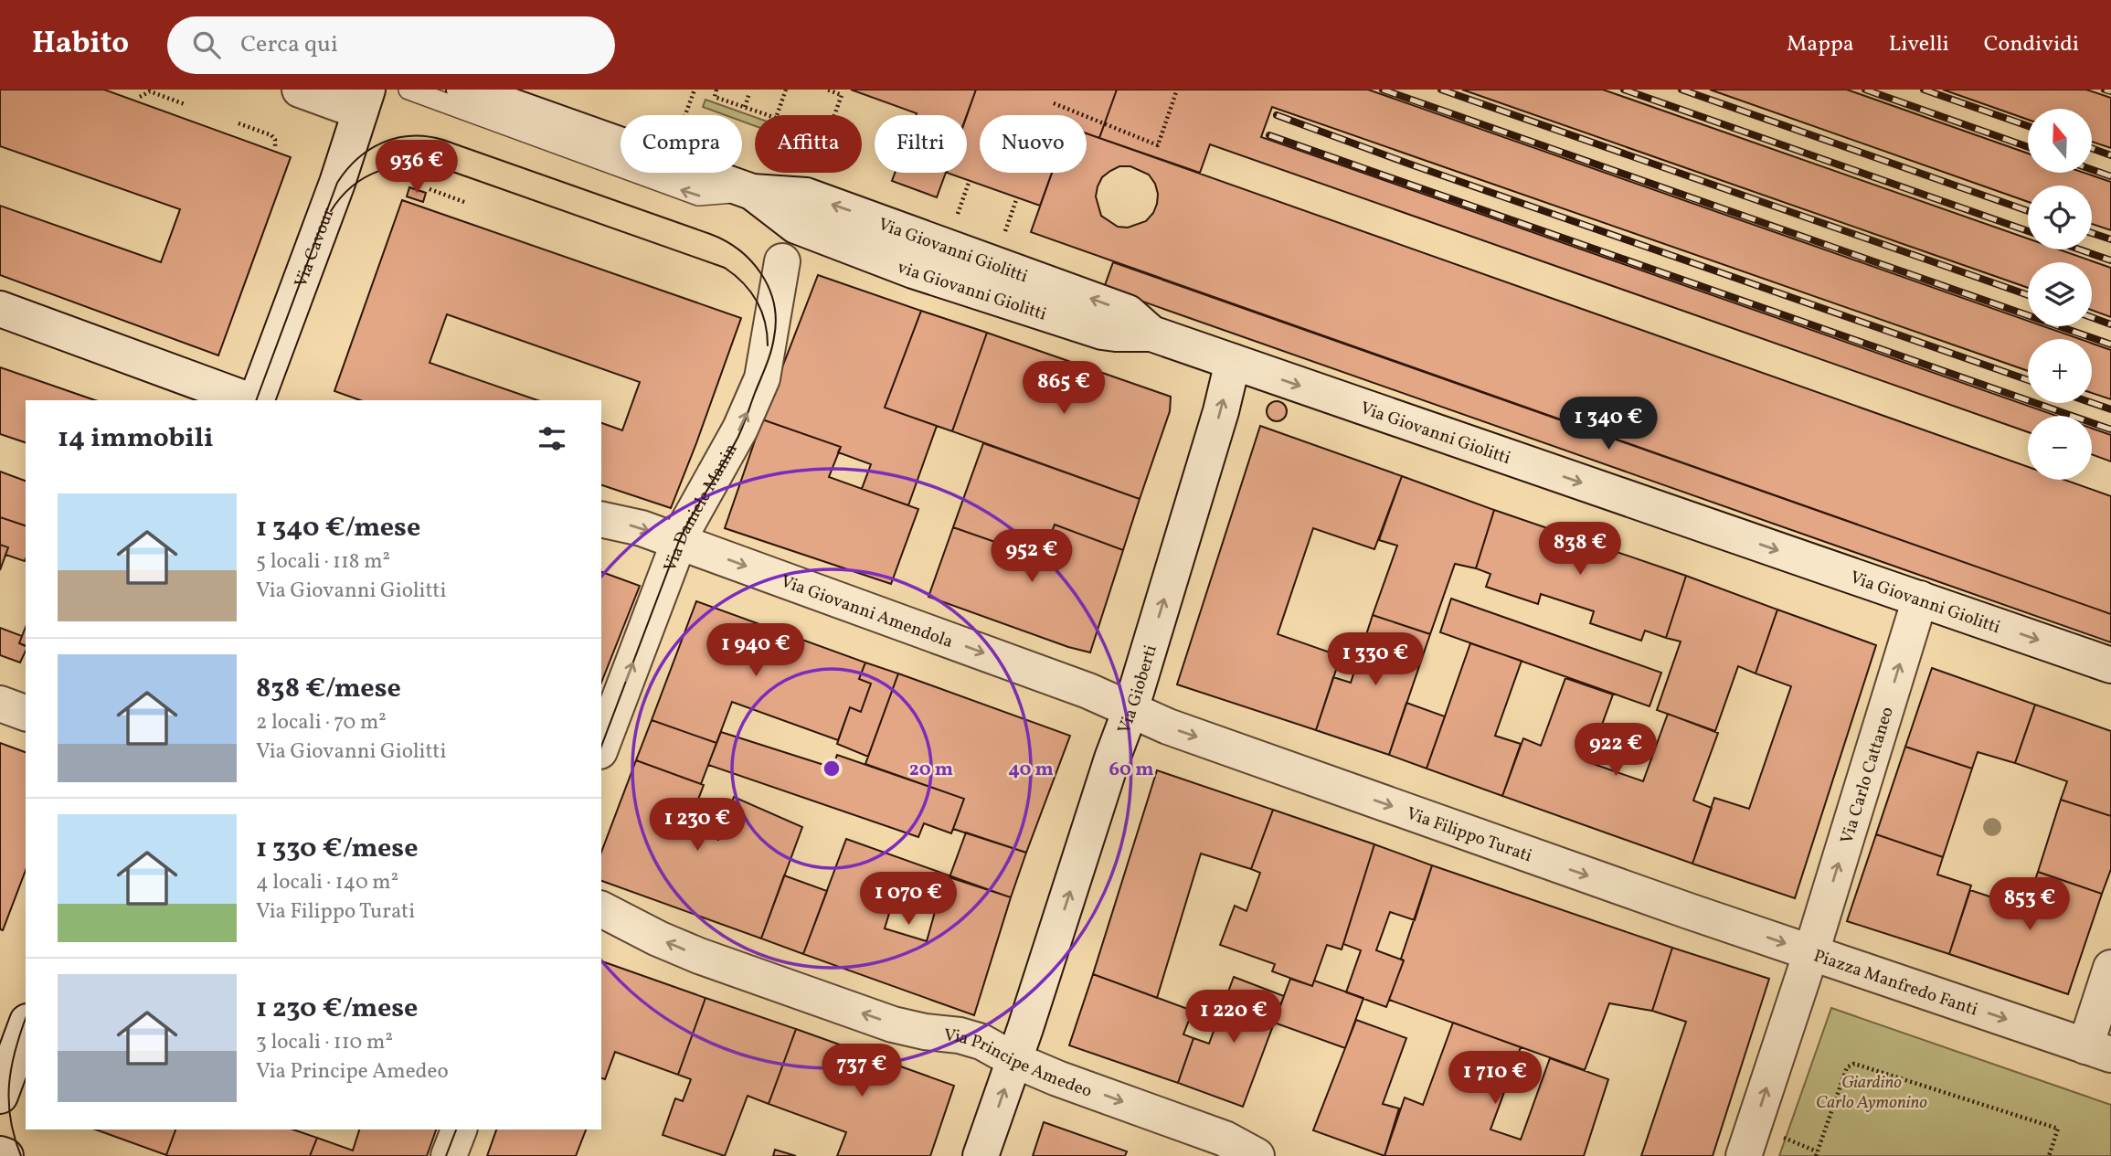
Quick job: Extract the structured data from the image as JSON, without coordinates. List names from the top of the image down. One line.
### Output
{"streets":{"street":["Via Cavour","Via Giovanni Giolitti","Via Daniele Manin","Via Giovanni Amendola","Via Gioberti","Via Carlo Cattaneo","Via Filippo Turati","Piazza Manfredo Fanti","Via Principe Amedeo"]},"crossings":[["Via Giovanni Giolitti","Via Gioberti"],["Via Giovanni Giolitti","Via Carlo Cattaneo"],["Via Daniele Manin","Via Giovanni Amendola"],["Via Giovanni Amendola","Via Gioberti"],["Via Giovanni Amendola","Via Filippo Turati"],["Via Gioberti","Via Filippo Turati"],["Via Gioberti","Via Principe Amedeo"],["Via Carlo Cattaneo","Via Filippo Turati"],["Via Carlo Cattaneo","Piazza Manfredo Fanti"],["Via Filippo Turati","Piazza Manfredo Fanti"]],"one_way":["Via Daniele Manin","Via Giovanni Amendola","Via Gioberti","Via Carlo Cattaneo","Via Filippo Turati"],"parks":["Giardino Carlo Aymonino"],"north":"top","page":{"header":"Habito","search":"Cerca qui","nav":["Mappa","Livelli","Condividi"],"map_buttons":["+","−"],"chip":["Compra","Affitta","Filtri","Nuovo"],"price":["936 €","865 €","1 340 €","838 €","952 €","1 940 €","1 330 €","922 €","1 230 €","1 070 €","853 €","1 220 €","737 €","1 710 €"],"heading":"14 immobili","list":[{"name":"1 340 €/mese","note":"5 locali · 118 m² · Via Giovanni Giolitti"},{"name":"838 €/mese","note":"2 locali · 70 m² · Via Giovanni Giolitti"},{"name":"1 330 €/mese","note":"4 locali · 140 m² · Via Filippo Turati"},{"name":"1 230 €/mese","note":"3 locali · 110 m² · Via Principe Amedeo"}]},"rings":["20 m","40 m","60 m"]}
